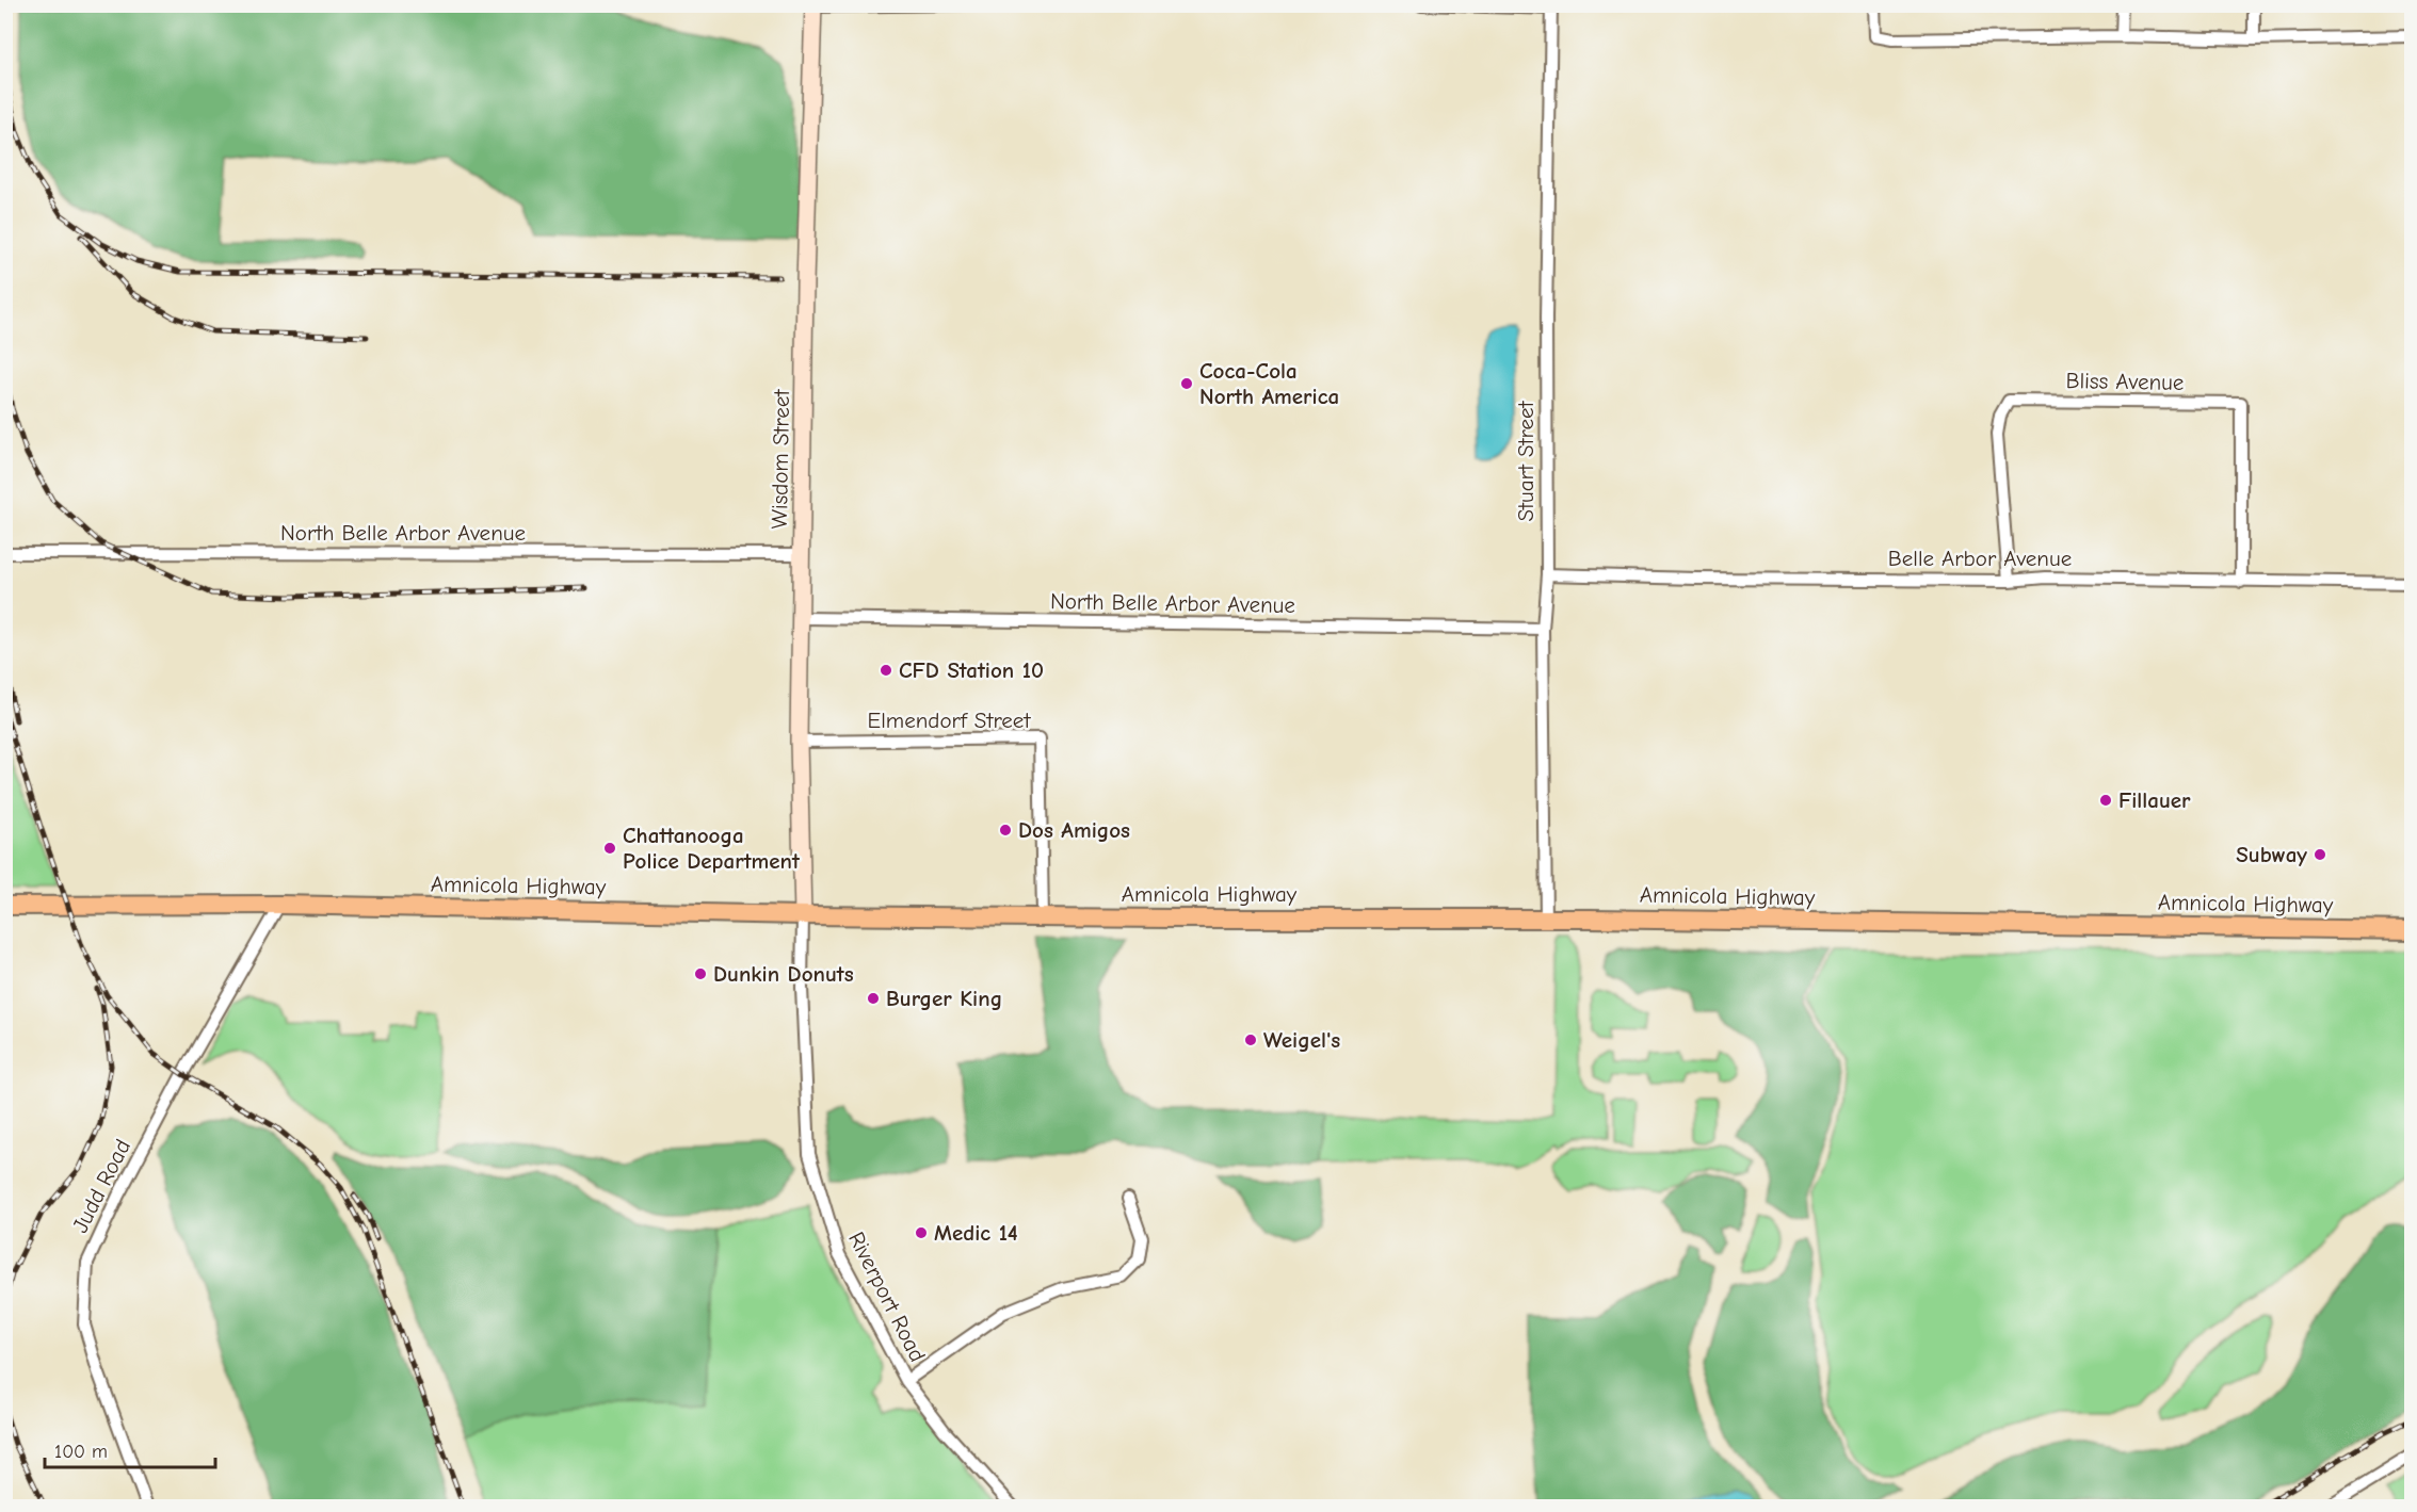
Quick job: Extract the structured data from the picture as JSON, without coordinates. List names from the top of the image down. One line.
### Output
{"streets":{"main road":["Amnicola Highway"],"street":["Bliss Avenue","Wisdom Street","Stuart Street","North Belle Arbor Avenue","Belle Arbor Avenue","Elmendorf Street","Judd Road","Riverport Road"]},"crossings":[["Bliss Avenue","Belle Arbor Avenue"],["Wisdom Street","North Belle Arbor Avenue"],["Wisdom Street","Elmendorf Street"],["Wisdom Street","Amnicola Highway"],["Wisdom Street","Riverport Road"],["Stuart Street","North Belle Arbor Avenue"],["Stuart Street","Belle Arbor Avenue"],["Stuart Street","Amnicola Highway"],["Elmendorf Street","Amnicola Highway"],["Amnicola Highway","Judd Road"],["Amnicola Highway","Riverport Road"]],"places":["Coca-Cola North America","CFD Station 10","Fillauer","Dos Amigos","Chattanooga Police Department","Subway","Dunkin Donuts","Burger King","Weigel's","Medic 14"],"scale_bar":"100 m"}
